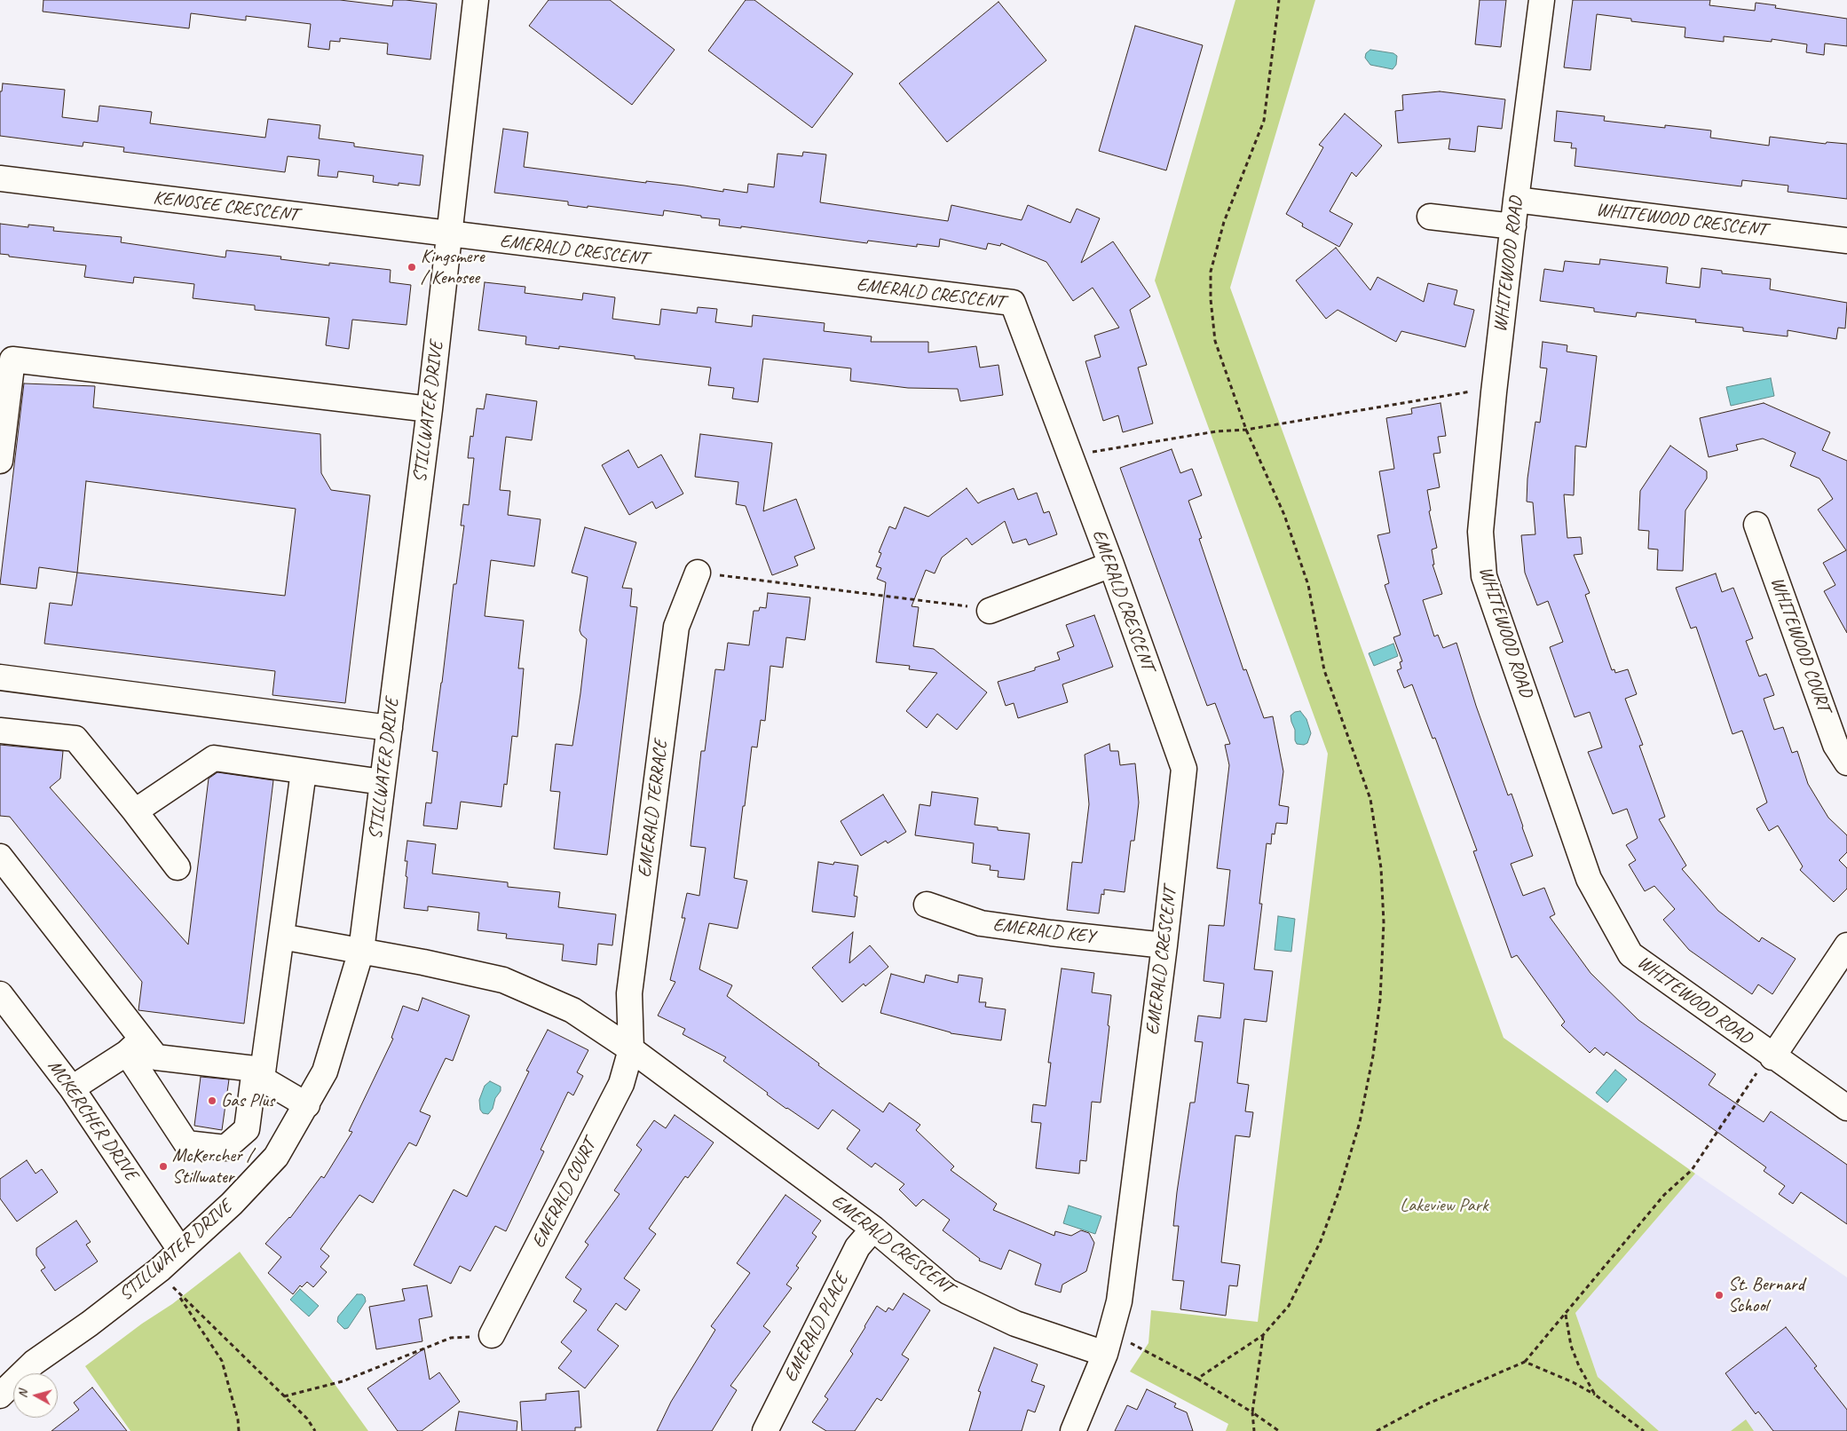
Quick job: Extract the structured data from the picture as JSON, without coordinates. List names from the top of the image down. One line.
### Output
{"streets":{"street":["KENOSEE CRESCENT","WHITEWOOD CRESCENT","EMERALD CRESCENT","WHITEWOOD ROAD","STILLWATER DRIVE","WHITEWOOD COURT","EMERALD TERRACE","EMERALD KEY","MCKERCHER DRIVE","EMERALD COURT","EMERALD PLACE"]},"crossings":[["KENOSEE CRESCENT","EMERALD CRESCENT"],["KENOSEE CRESCENT","STILLWATER DRIVE"],["WHITEWOOD CRESCENT","WHITEWOOD ROAD"],["EMERALD CRESCENT","STILLWATER DRIVE"],["EMERALD CRESCENT","EMERALD TERRACE"],["EMERALD CRESCENT","EMERALD KEY"],["EMERALD CRESCENT","EMERALD COURT"],["EMERALD CRESCENT","EMERALD PLACE"],["STILLWATER DRIVE","MCKERCHER DRIVE"],["EMERALD TERRACE","EMERALD COURT"]],"parks":["Lakeview Park"],"places":["Kingsmere / Kenosee","Gas Plus","McKercher / Stillwater","St. Bernard School"],"north":"left"}
